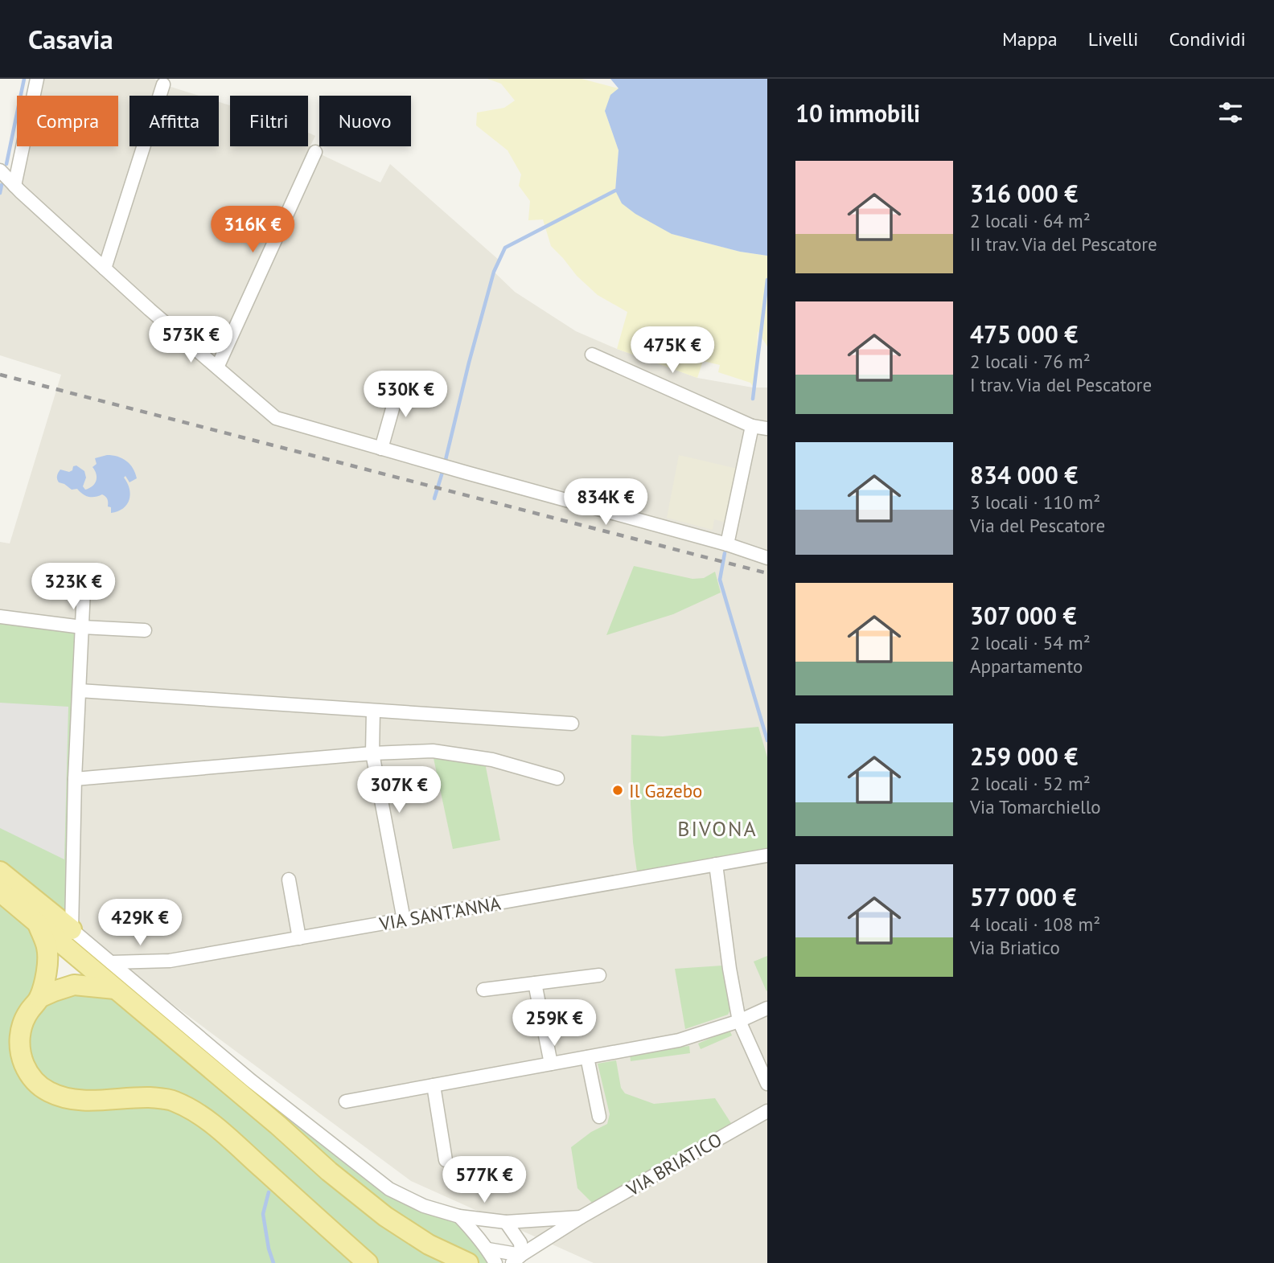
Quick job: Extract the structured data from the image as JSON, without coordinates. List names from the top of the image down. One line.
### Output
{"streets":{"street":["VIA SANT'ANNA","VIA BRIATICO"]},"districts":["BIVONA"],"places":["Il Gazebo"],"page":{"header":"Casavia","nav":["Mappa","Livelli","Condividi"],"heading":"10 immobili","chip":["Compra","Affitta","Filtri","Nuovo"],"list":[{"name":"316 000 €","note":"2 locali · 64 m² · II trav. Via del Pescatore"},{"name":"475 000 €","note":"2 locali · 76 m² · I trav. Via del Pescatore"},{"name":"834 000 €","note":"3 locali · 110 m² · Via del Pescatore"},{"name":"307 000 €","note":"2 locali · 54 m² · Appartamento"},{"name":"259 000 €","note":"2 locali · 52 m² · Via Tomarchiello"},{"name":"577 000 €","note":"4 locali · 108 m² · Via Briatico"}],"price":["316K €","573K €","475K €","530K €","834K €","323K €","307K €","429K €","259K €","577K €"]}}
